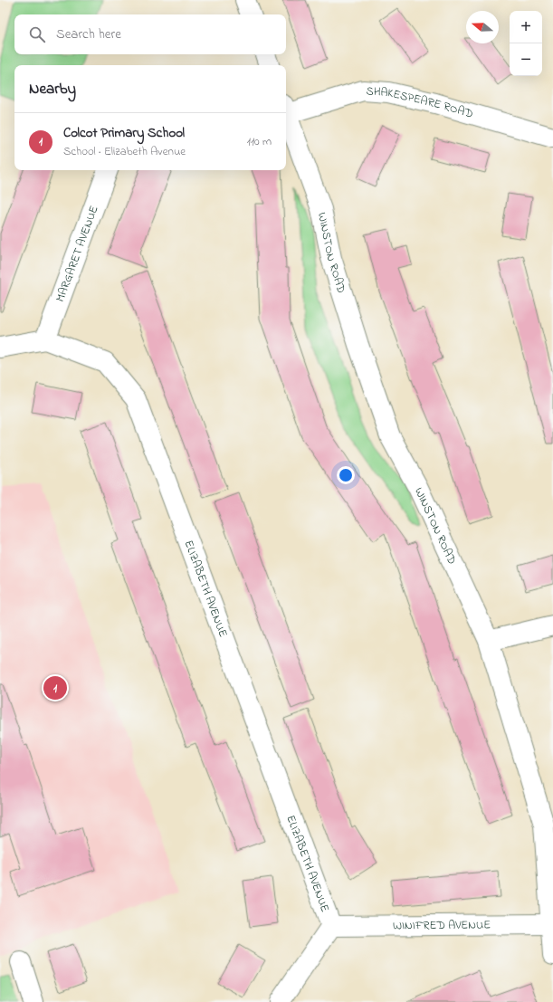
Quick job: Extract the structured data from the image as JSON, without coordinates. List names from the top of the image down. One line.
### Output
{"streets":{"street":["SHAKESPEARE ROAD","WINSTON ROAD","MARGARET AVENUE","ELIZABETH AVENUE","WINIFRED AVENUE"]},"crossings":[["WINSTON ROAD","WINIFRED AVENUE"],["MARGARET AVENUE","ELIZABETH AVENUE"],["ELIZABETH AVENUE","WINIFRED AVENUE"]],"north":"left","page":{"map_buttons":["+","−"],"search":"Search here","heading":"Nearby","list":[{"mark":"1","name":"Colcot Primary School","note":"School · Elizabeth Avenue","value":"110 m"}],"pins":"1"}}
